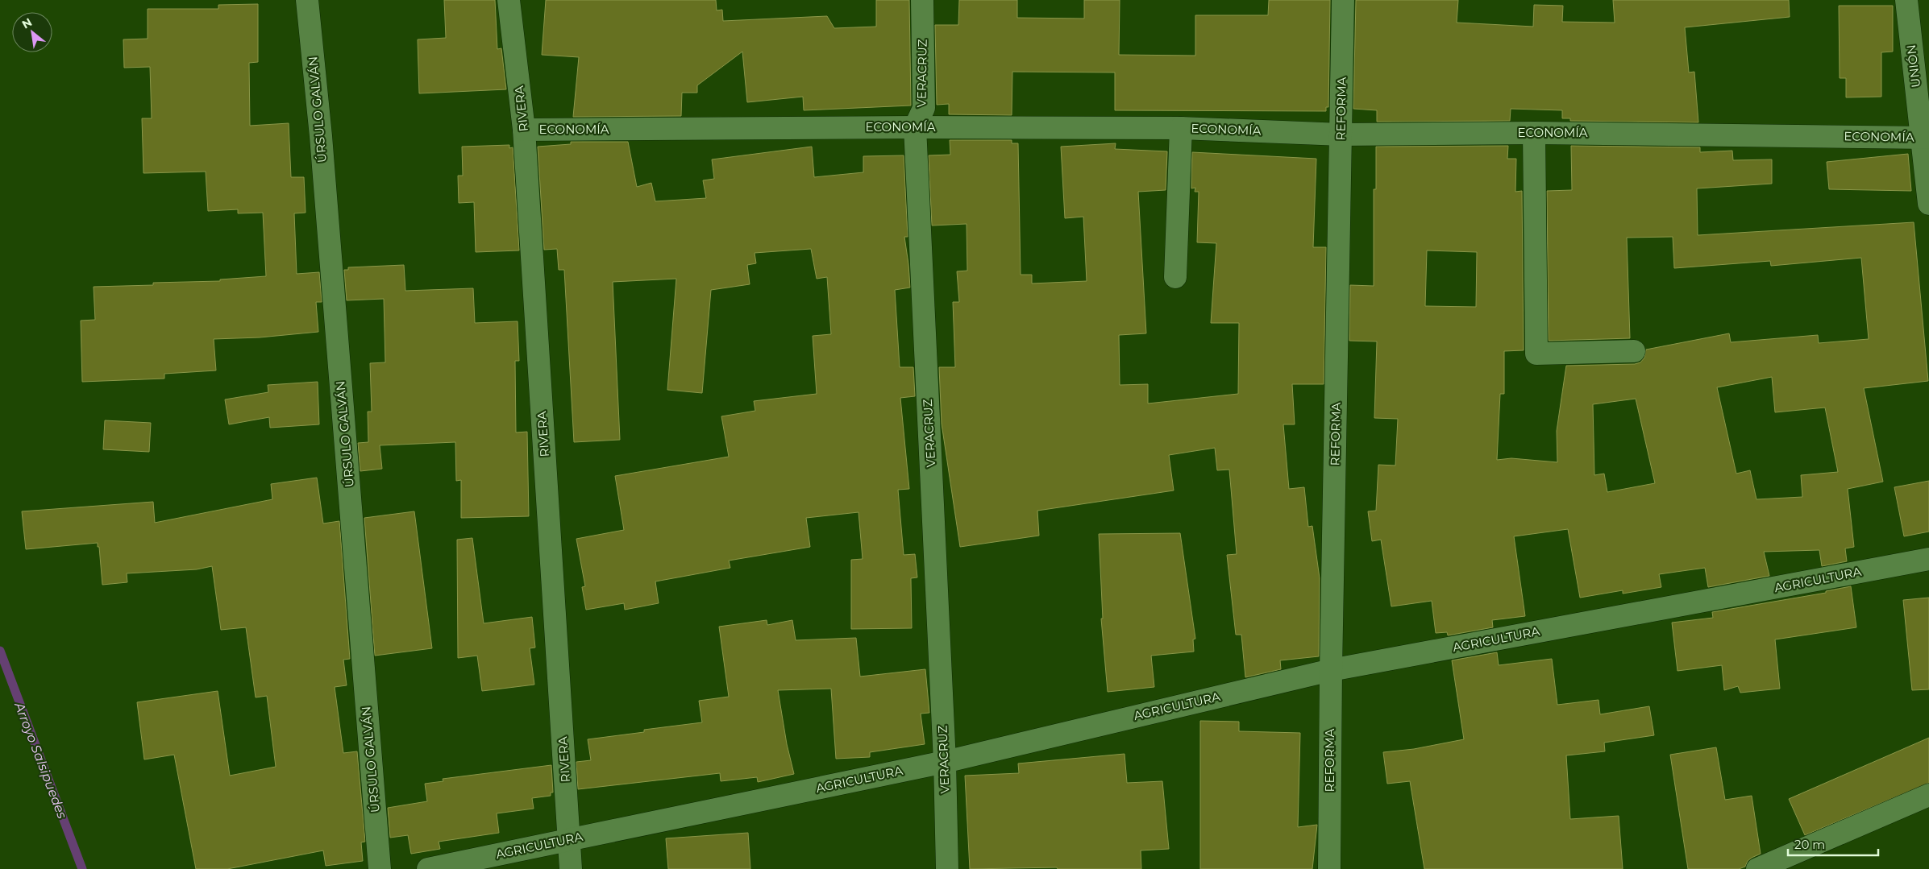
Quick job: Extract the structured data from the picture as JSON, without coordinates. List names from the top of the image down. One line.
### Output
{"streets":{"street":["UNIÓN","VERACRUZ","RIVERA","REFORMA","ÚRSULO GALVÁN","ECONOMÍA","AGRICULTURA"]},"crossings":[["UNIÓN","ECONOMÍA"],["VERACRUZ","ECONOMÍA"],["VERACRUZ","AGRICULTURA"],["RIVERA","ECONOMÍA"],["RIVERA","AGRICULTURA"],["REFORMA","ECONOMÍA"],["REFORMA","AGRICULTURA"]],"water":["Arroyo Salsipuedes"],"scale_bar":"20 m","north":"top left"}
